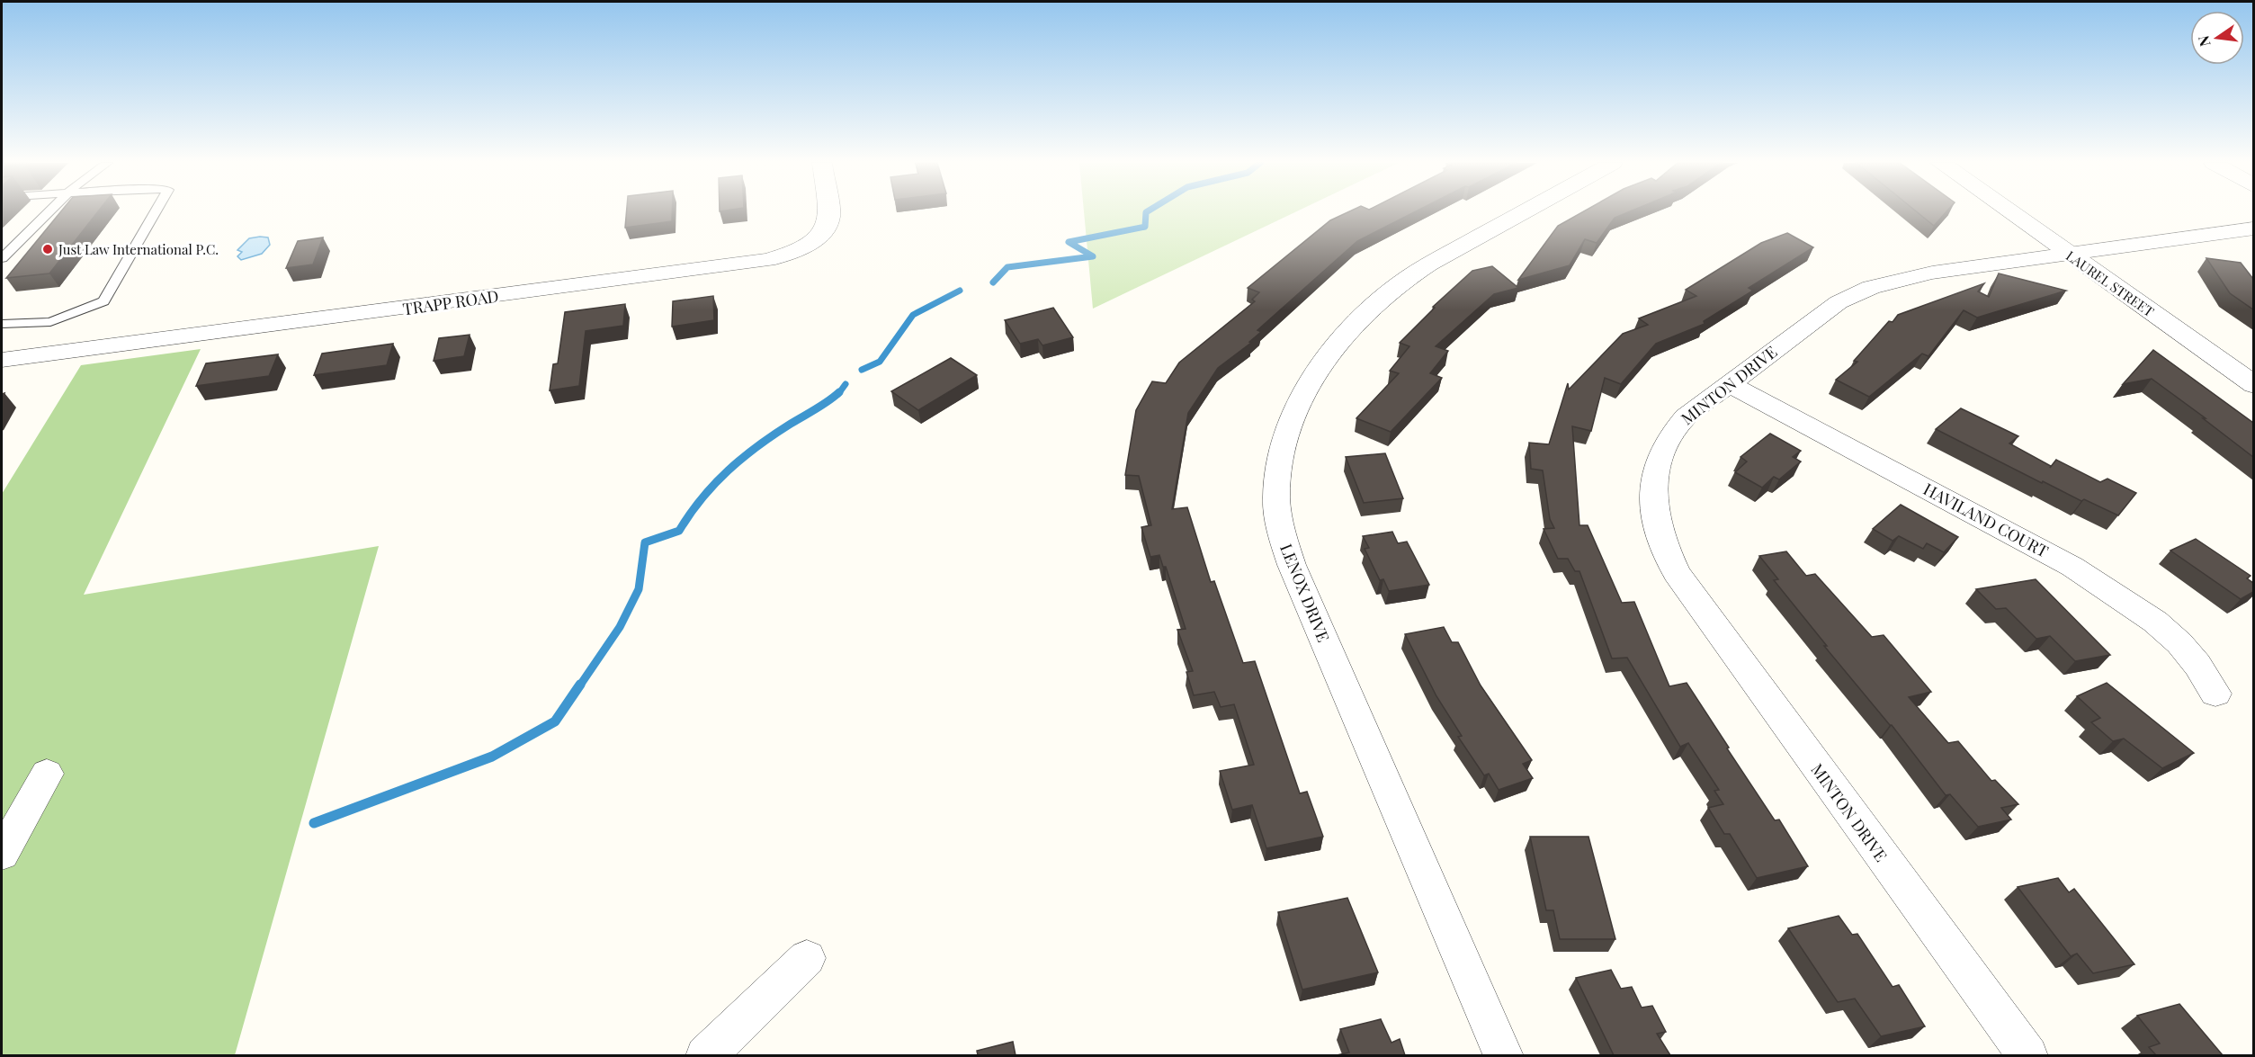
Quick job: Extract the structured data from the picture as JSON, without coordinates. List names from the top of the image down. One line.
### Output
{"streets":{"street":["LAUREL STREET","TRAPP ROAD","MINTON DRIVE","HAVILAND COURT","LENOX DRIVE"]},"crossings":[["LAUREL STREET","MINTON DRIVE"],["MINTON DRIVE","HAVILAND COURT"]],"places":["Just Law International P.C."],"north":"left"}
